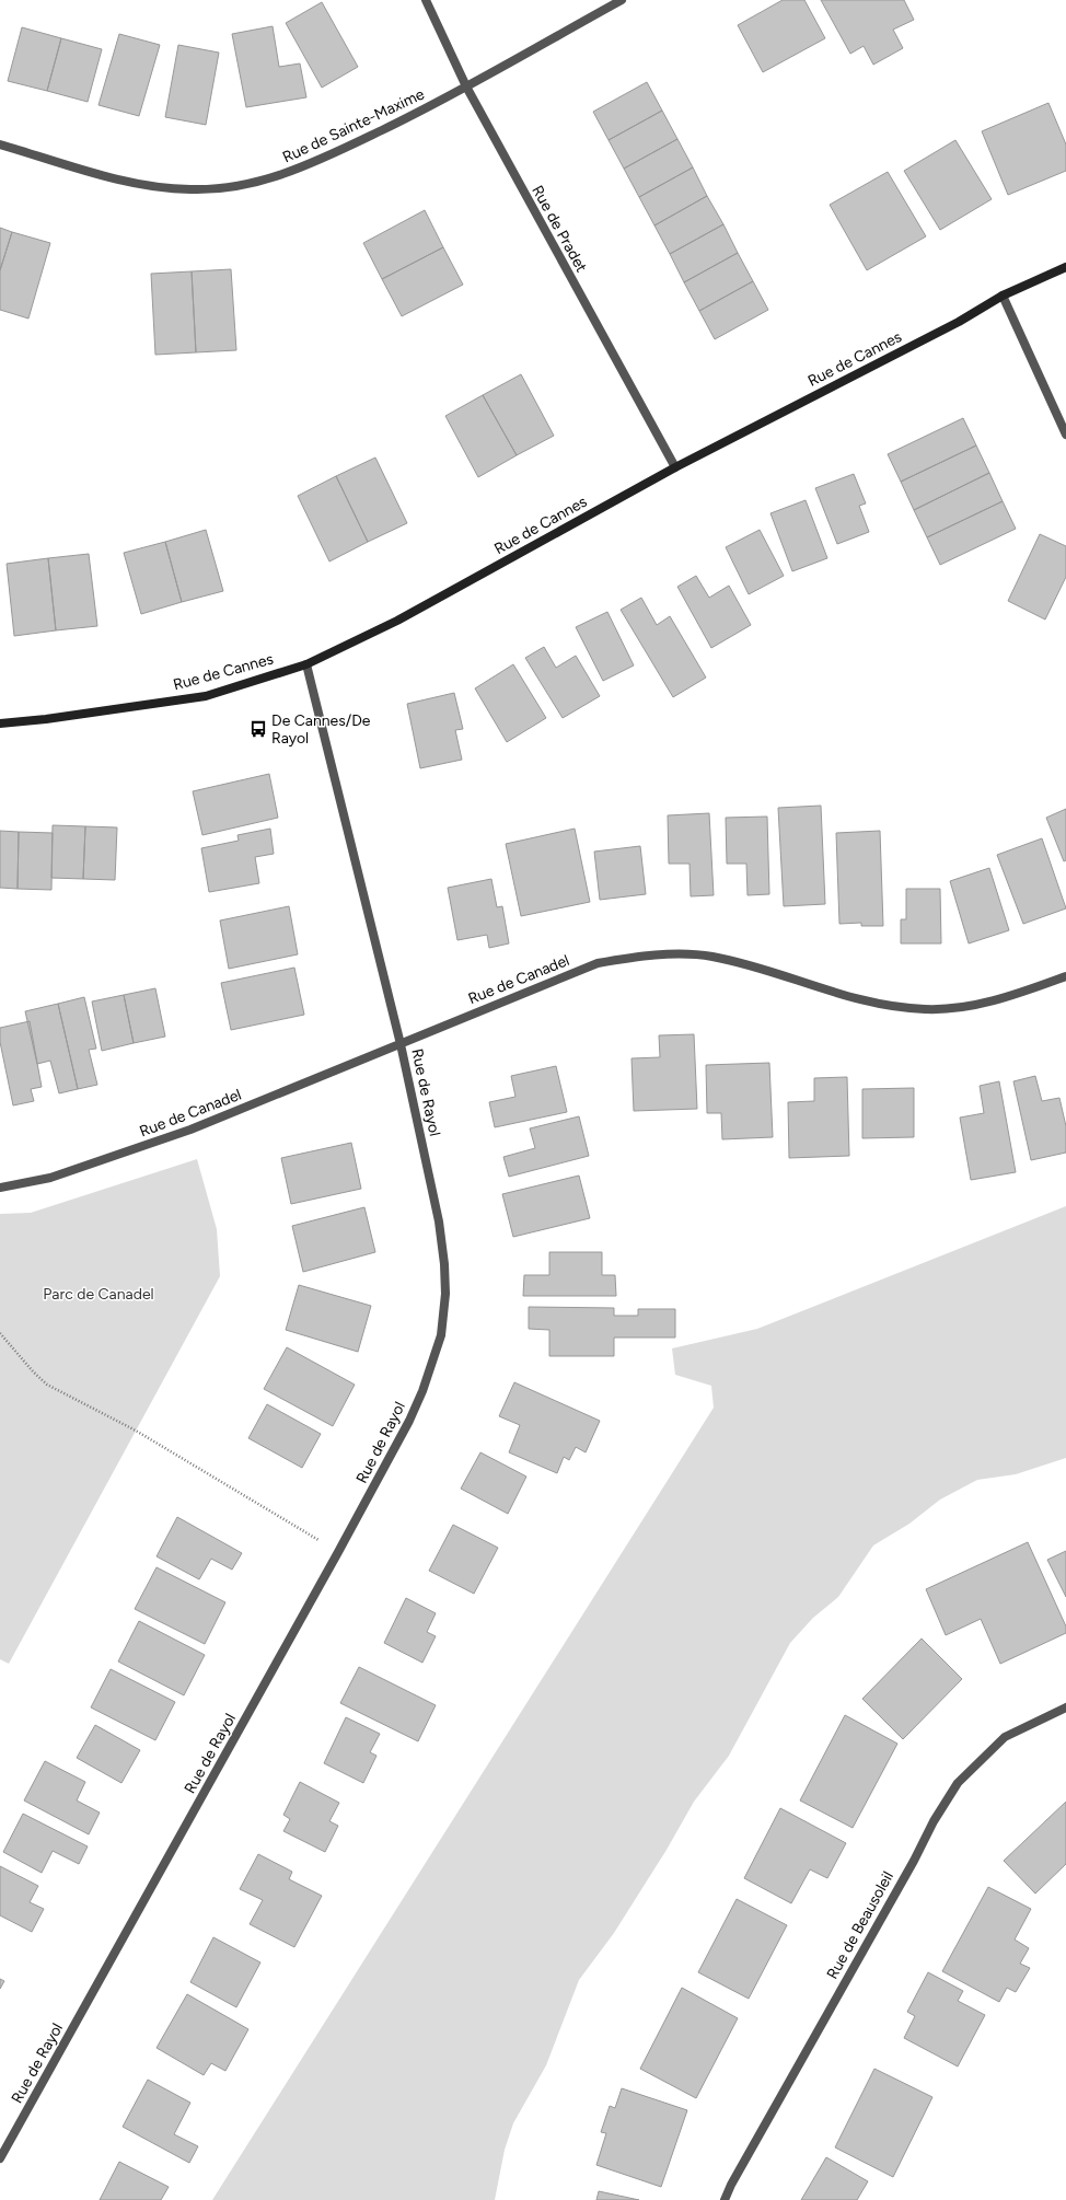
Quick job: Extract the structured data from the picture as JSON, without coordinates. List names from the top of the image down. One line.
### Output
{"streets":{"street":["Rue de Sainte-Maxime","Rue de Pradet","Rue de Cannes","Rue de Canadel","Rue de Rayol","Rue de Beausoleil"]},"crossings":[["Rue de Sainte-Maxime","Rue de Pradet"],["Rue de Pradet","Rue de Cannes"],["Rue de Cannes","Rue de Rayol"],["Rue de Canadel","Rue de Rayol"]],"parks":["Parc de Canadel"],"places":{"bus stop":["De Cannes/De Rayol"]}}
